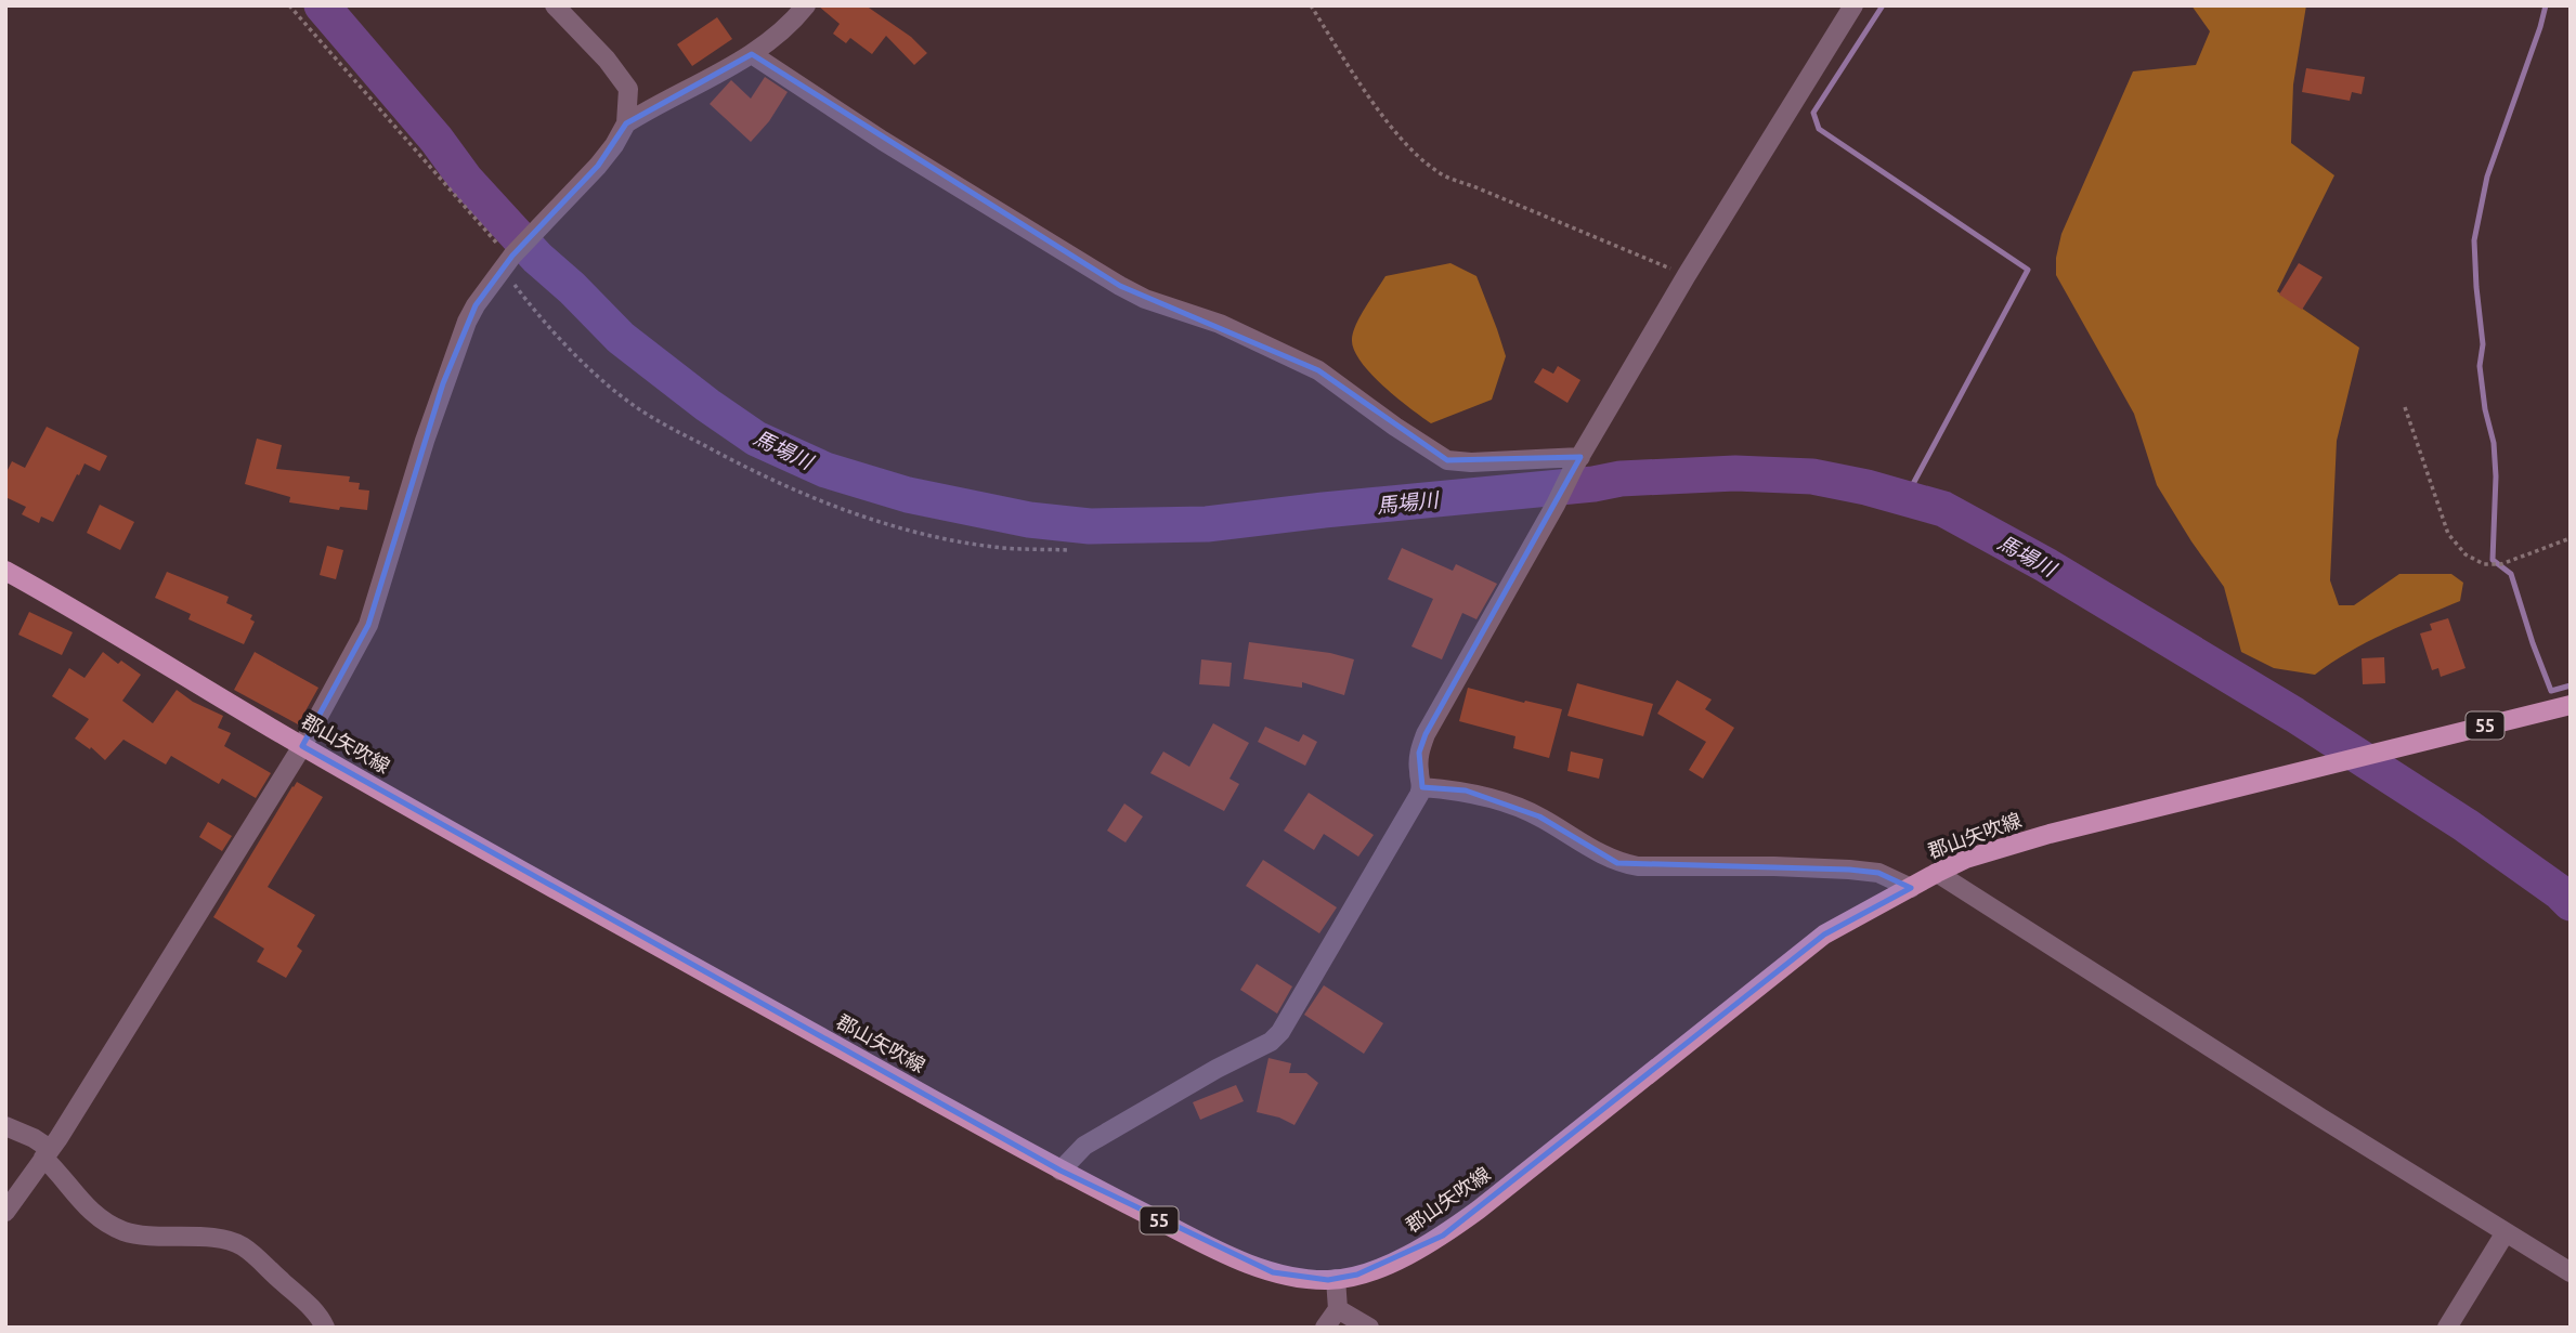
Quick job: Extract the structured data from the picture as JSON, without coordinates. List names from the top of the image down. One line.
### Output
{"streets":{"main road":["55","郡山矢吹線"]},"water":["馬場川"]}
